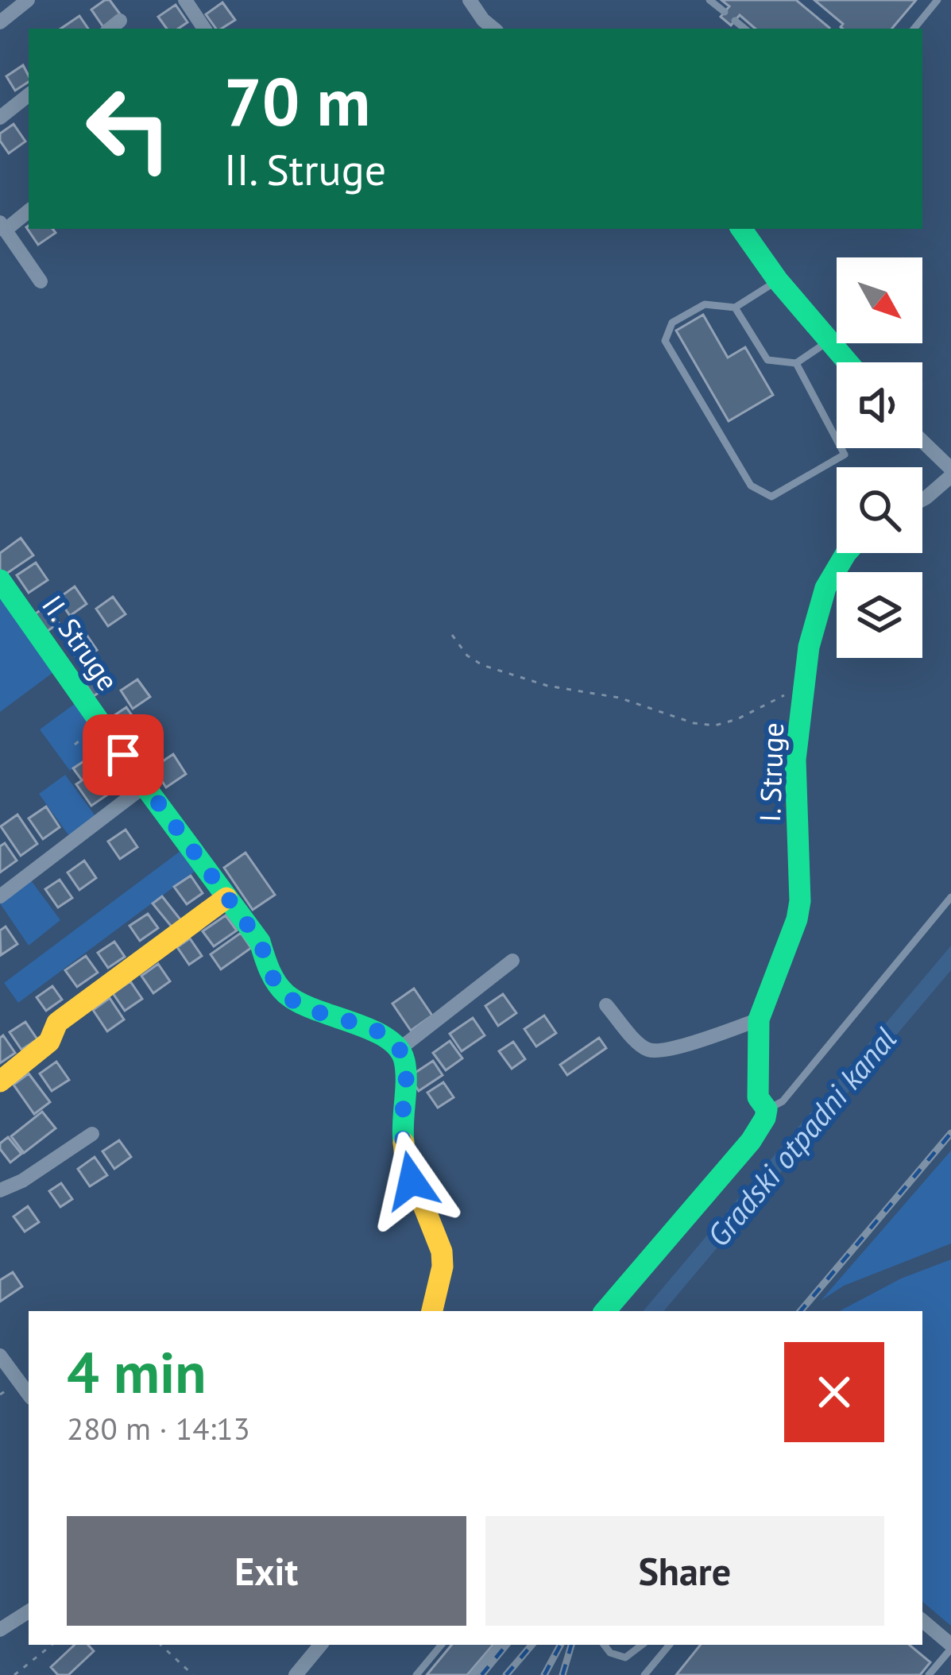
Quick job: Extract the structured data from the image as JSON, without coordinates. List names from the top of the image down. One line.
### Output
{"streets":{"street":["II. Struge","I. Struge"]},"water":["Gradski otpadni kanal"],"north":"bottom right","page":{"turn":["70 m","II. Struge"],"heading":["4 min","280 m · 14:13"],"buttons":["Exit","Share"]}}
